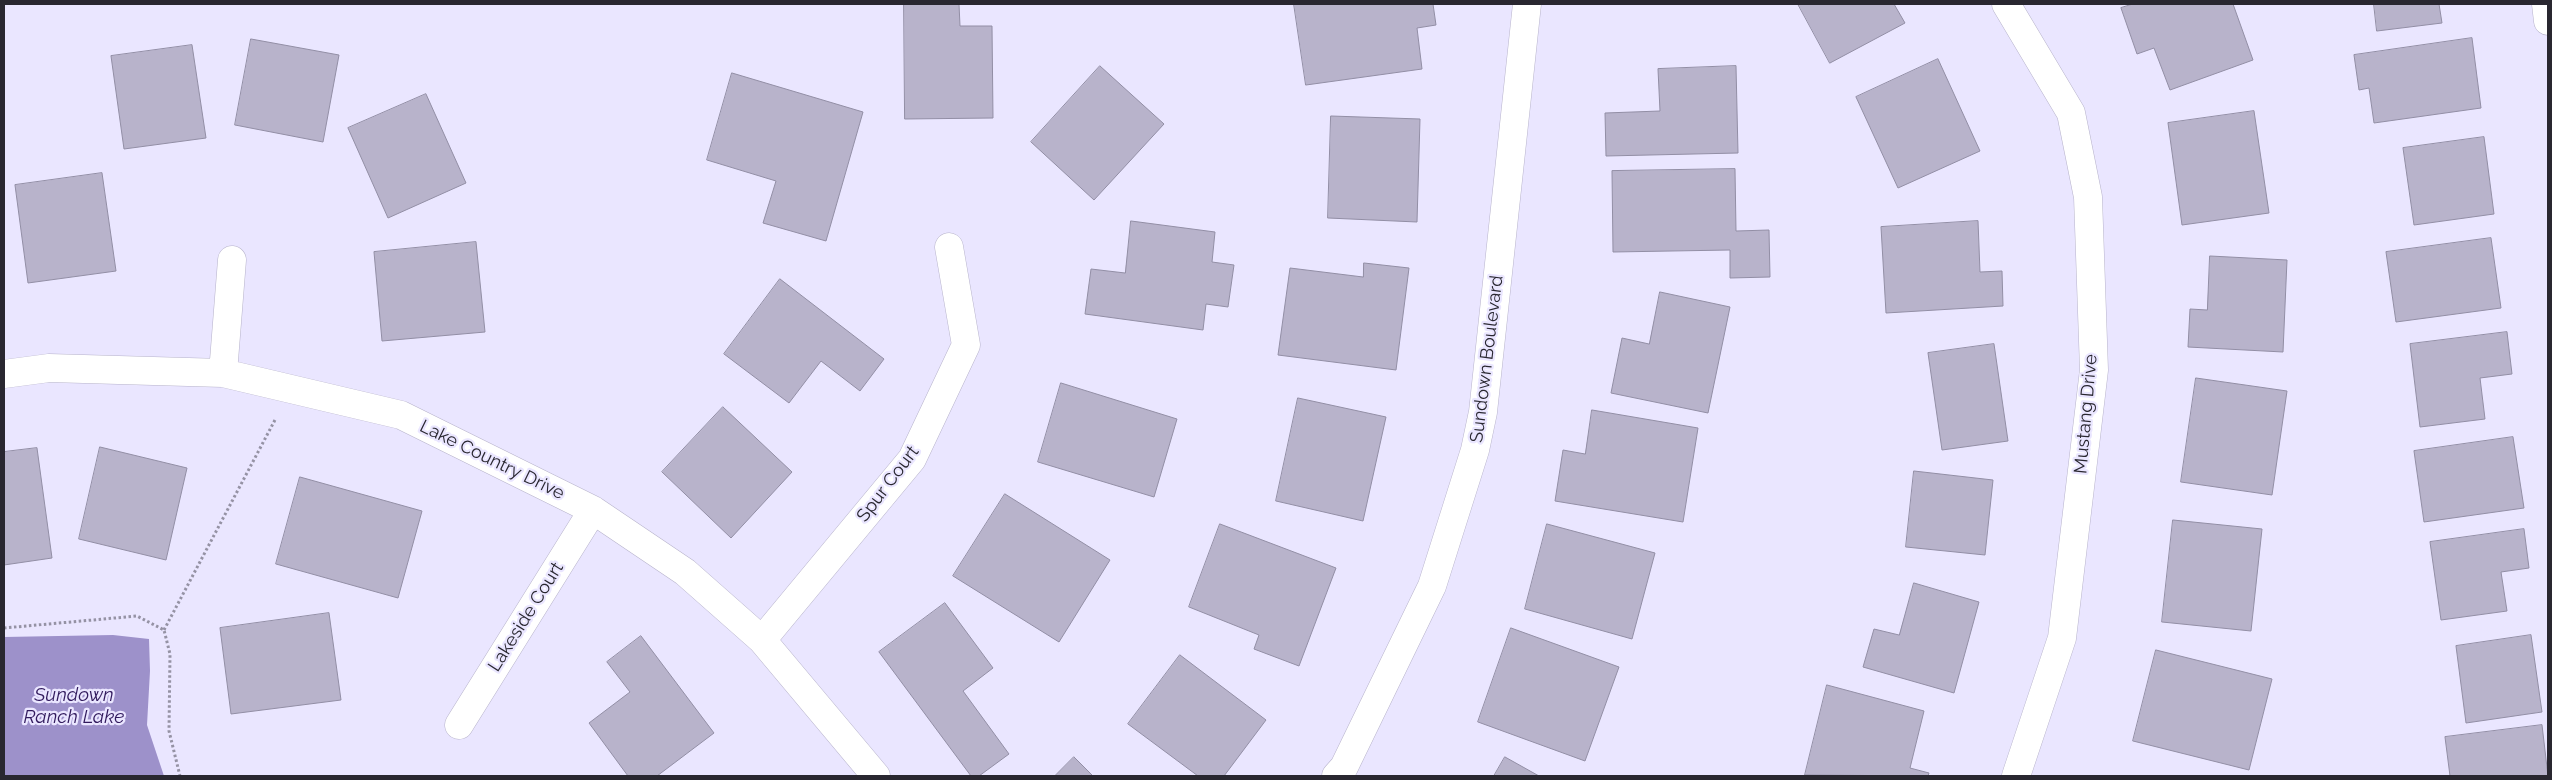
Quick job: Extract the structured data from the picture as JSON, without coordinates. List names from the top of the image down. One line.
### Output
{"streets":{"street":["Sundown Boulevard","Mustang Drive","Lake Country Drive","Spur Court","Lakeside Court"]},"crossings":[["Lake Country Drive","Spur Court"],["Lake Country Drive","Lakeside Court"]],"water":["Sundown Ranch Lake"]}
